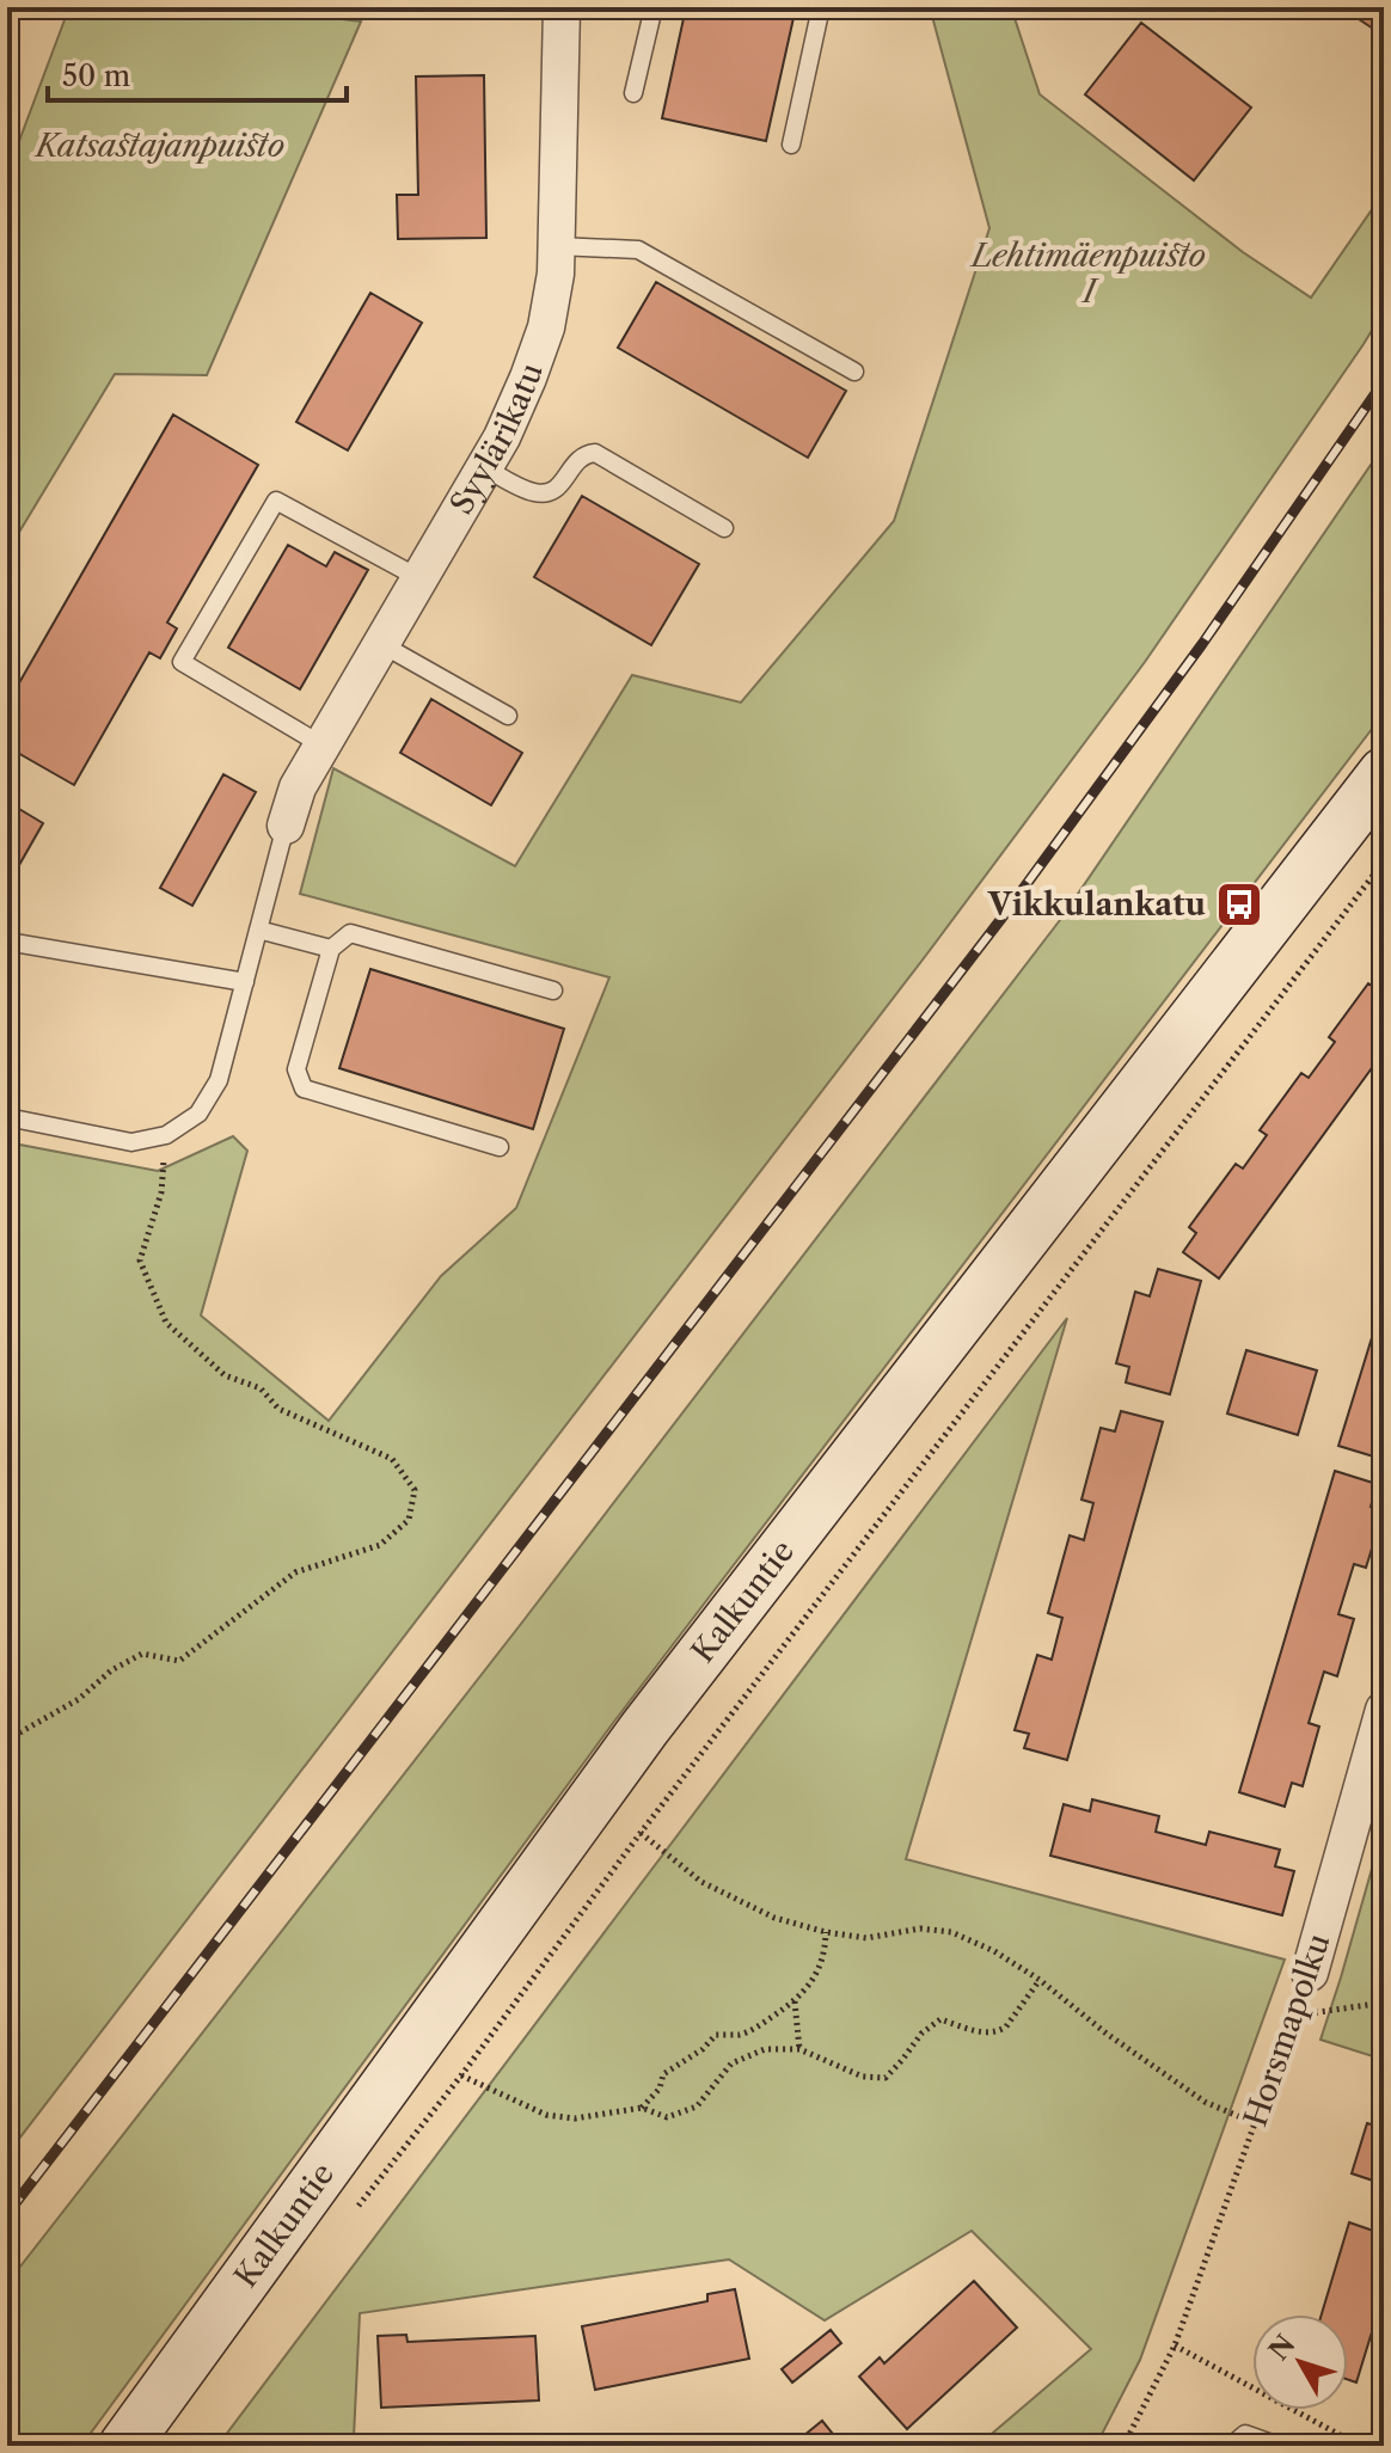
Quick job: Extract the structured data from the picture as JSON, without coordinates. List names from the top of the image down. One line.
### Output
{"streets":{"street":["Syylärikatu","Kalkuntie","Horsmapolku"]},"parks":["Katsastajanpuisto","Lehtimäenpuisto I"],"places":{"bus stop":["Vikkulankatu"]},"scale_bar":"50 m","north":"top left"}
